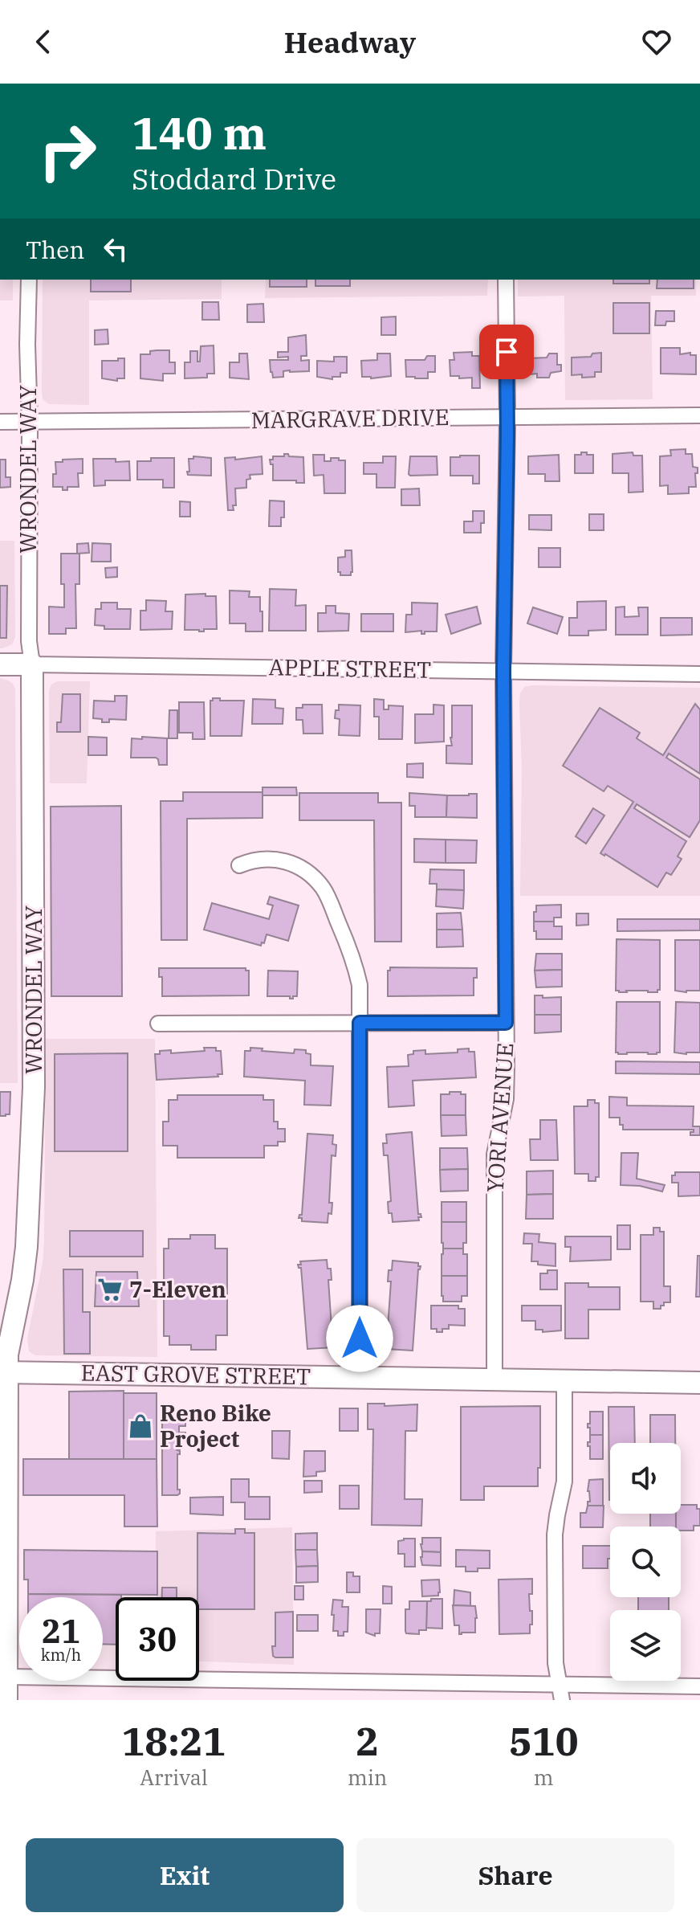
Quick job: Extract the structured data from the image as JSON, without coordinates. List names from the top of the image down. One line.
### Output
{"streets":{"street":["MARGRAVE DRIVE","WRONDEL WAY","APPLE STREET","YORI AVENUE","EAST GROVE STREET"]},"crossings":[["MARGRAVE DRIVE","WRONDEL WAY"],["MARGRAVE DRIVE","YORI AVENUE"],["WRONDEL WAY","APPLE STREET"],["WRONDEL WAY","EAST GROVE STREET"],["APPLE STREET","YORI AVENUE"],["YORI AVENUE","EAST GROVE STREET"]],"places":{"supermarket":["7-Eleven"],"shop":["Reno Bike Project"]},"page":{"header":"Headway","turn":["140 m","Stoddard Drive"],"then":"Then","speed":"21 km/h","limit":"30","eta":["18:21","Arrival","2","min","510","m"],"buttons":["Exit","Share"]}}
